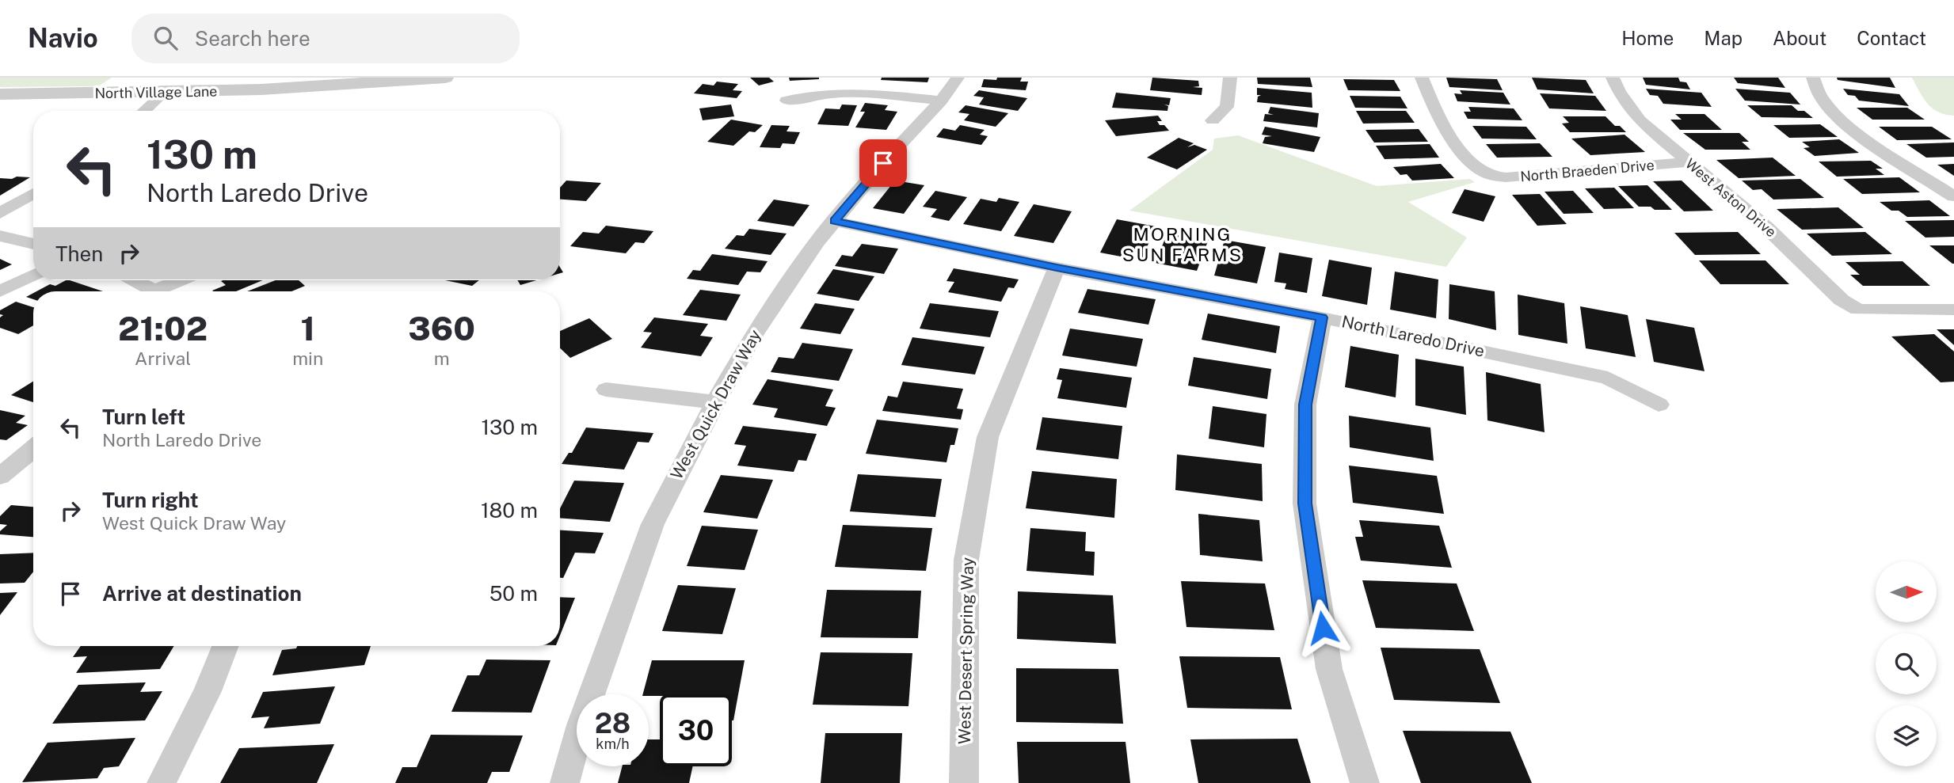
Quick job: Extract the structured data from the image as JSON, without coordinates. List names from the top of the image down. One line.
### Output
{"streets":{"street":["North Village Lane","North Braeden Drive","West Aston Drive","North Laredo Drive","West Quick Draw Way","West Desert Spring Way"]},"crossings":[["North Braeden Drive","West Aston Drive"],["North Laredo Drive","West Quick Draw Way"],["North Laredo Drive","West Desert Spring Way"]],"districts":["MORNING SUN FARMS"],"north":"right","page":{"header":"Navio","search":"Search here","nav":["Home","Map","About","Contact"],"turn":["130 m","North Laredo Drive"],"then":"Then","eta":["21:02","Arrival","1","min","360","m"],"list":[{"name":"Turn left","note":"North Laredo Drive","value":"130 m"},{"name":"Turn right","note":"West Quick Draw Way","value":"180 m"},{"name":"Arrive at destination","value":"50 m"}],"speed":"28 km/h","limit":"30"}}
